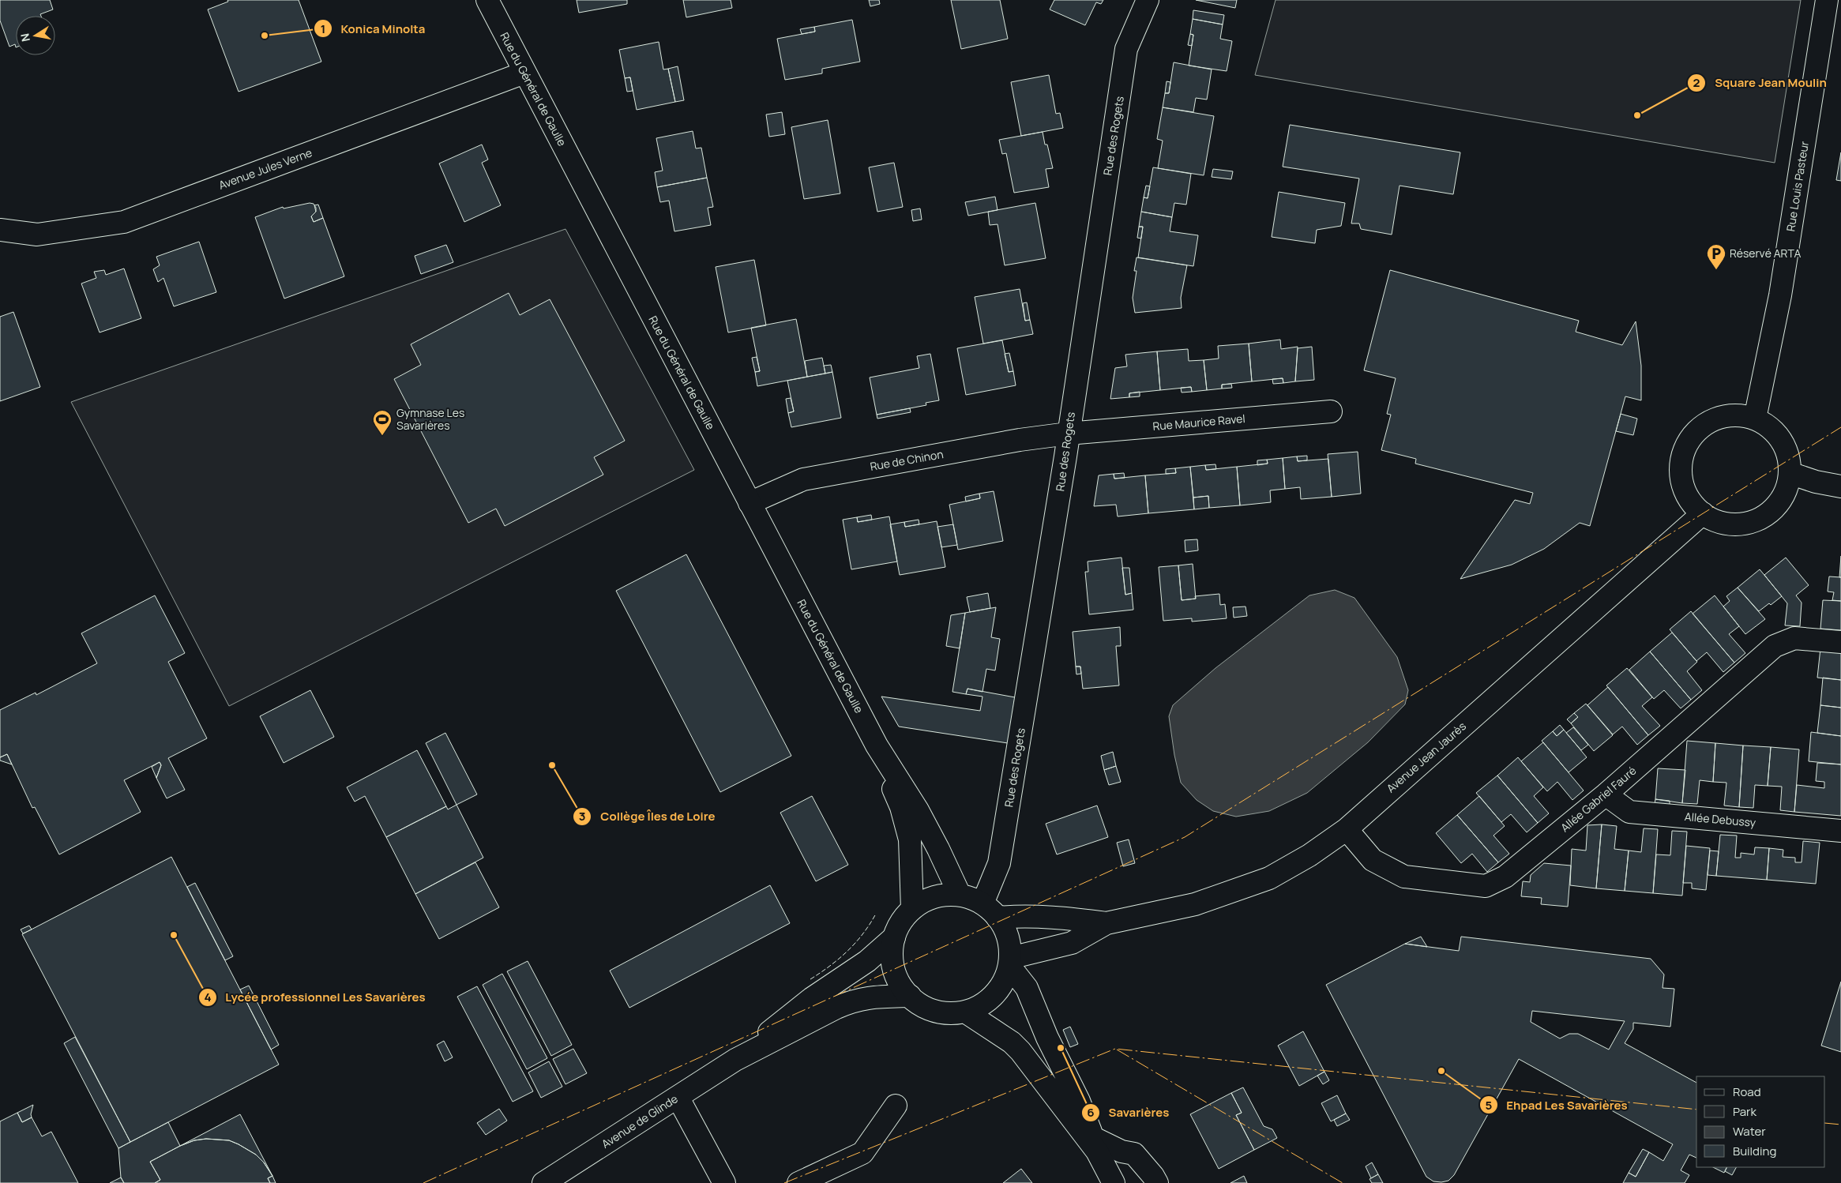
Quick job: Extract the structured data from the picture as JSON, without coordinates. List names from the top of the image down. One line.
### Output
{"streets":{"street":["Rue du Général de Gaulle","Rue des Rogets","Avenue Jules Verne","Rue Louis Pasteur","Rue Maurice Ravel","Rue de Chinon","Avenue Jean Jaurès","Allée Gabriel Fauré","Allée Debussy","Avenue de Glinde"]},"crossings":[["Rue du Général de Gaulle","Rue des Rogets"],["Rue du Général de Gaulle","Avenue Jules Verne"],["Rue du Général de Gaulle","Rue de Chinon"],["Rue du Général de Gaulle","Avenue Jean Jaurès"],["Rue du Général de Gaulle","Avenue de Glinde"],["Rue des Rogets","Rue Maurice Ravel"],["Rue des Rogets","Rue de Chinon"],["Rue des Rogets","Avenue Jean Jaurès"],["Rue des Rogets","Avenue de Glinde"],["Rue Louis Pasteur","Avenue Jean Jaurès"],["Rue Maurice Ravel","Rue de Chinon"],["Avenue Jean Jaurès","Allée Gabriel Fauré"],["Avenue Jean Jaurès","Avenue de Glinde"],["Allée Gabriel Fauré","Allée Debussy"]],"places":{"other":["Konica Minolta","Square Jean Moulin","Collège Îles de Loire","Lycée professionnel Les Savarières","Savarières","Ehpad Les Savarières"],"parking":["Réservé ARTA"],"sports":["Gymnase Les Savarières"]},"legend":["Road","Park","Water","Building"],"north":"left"}
